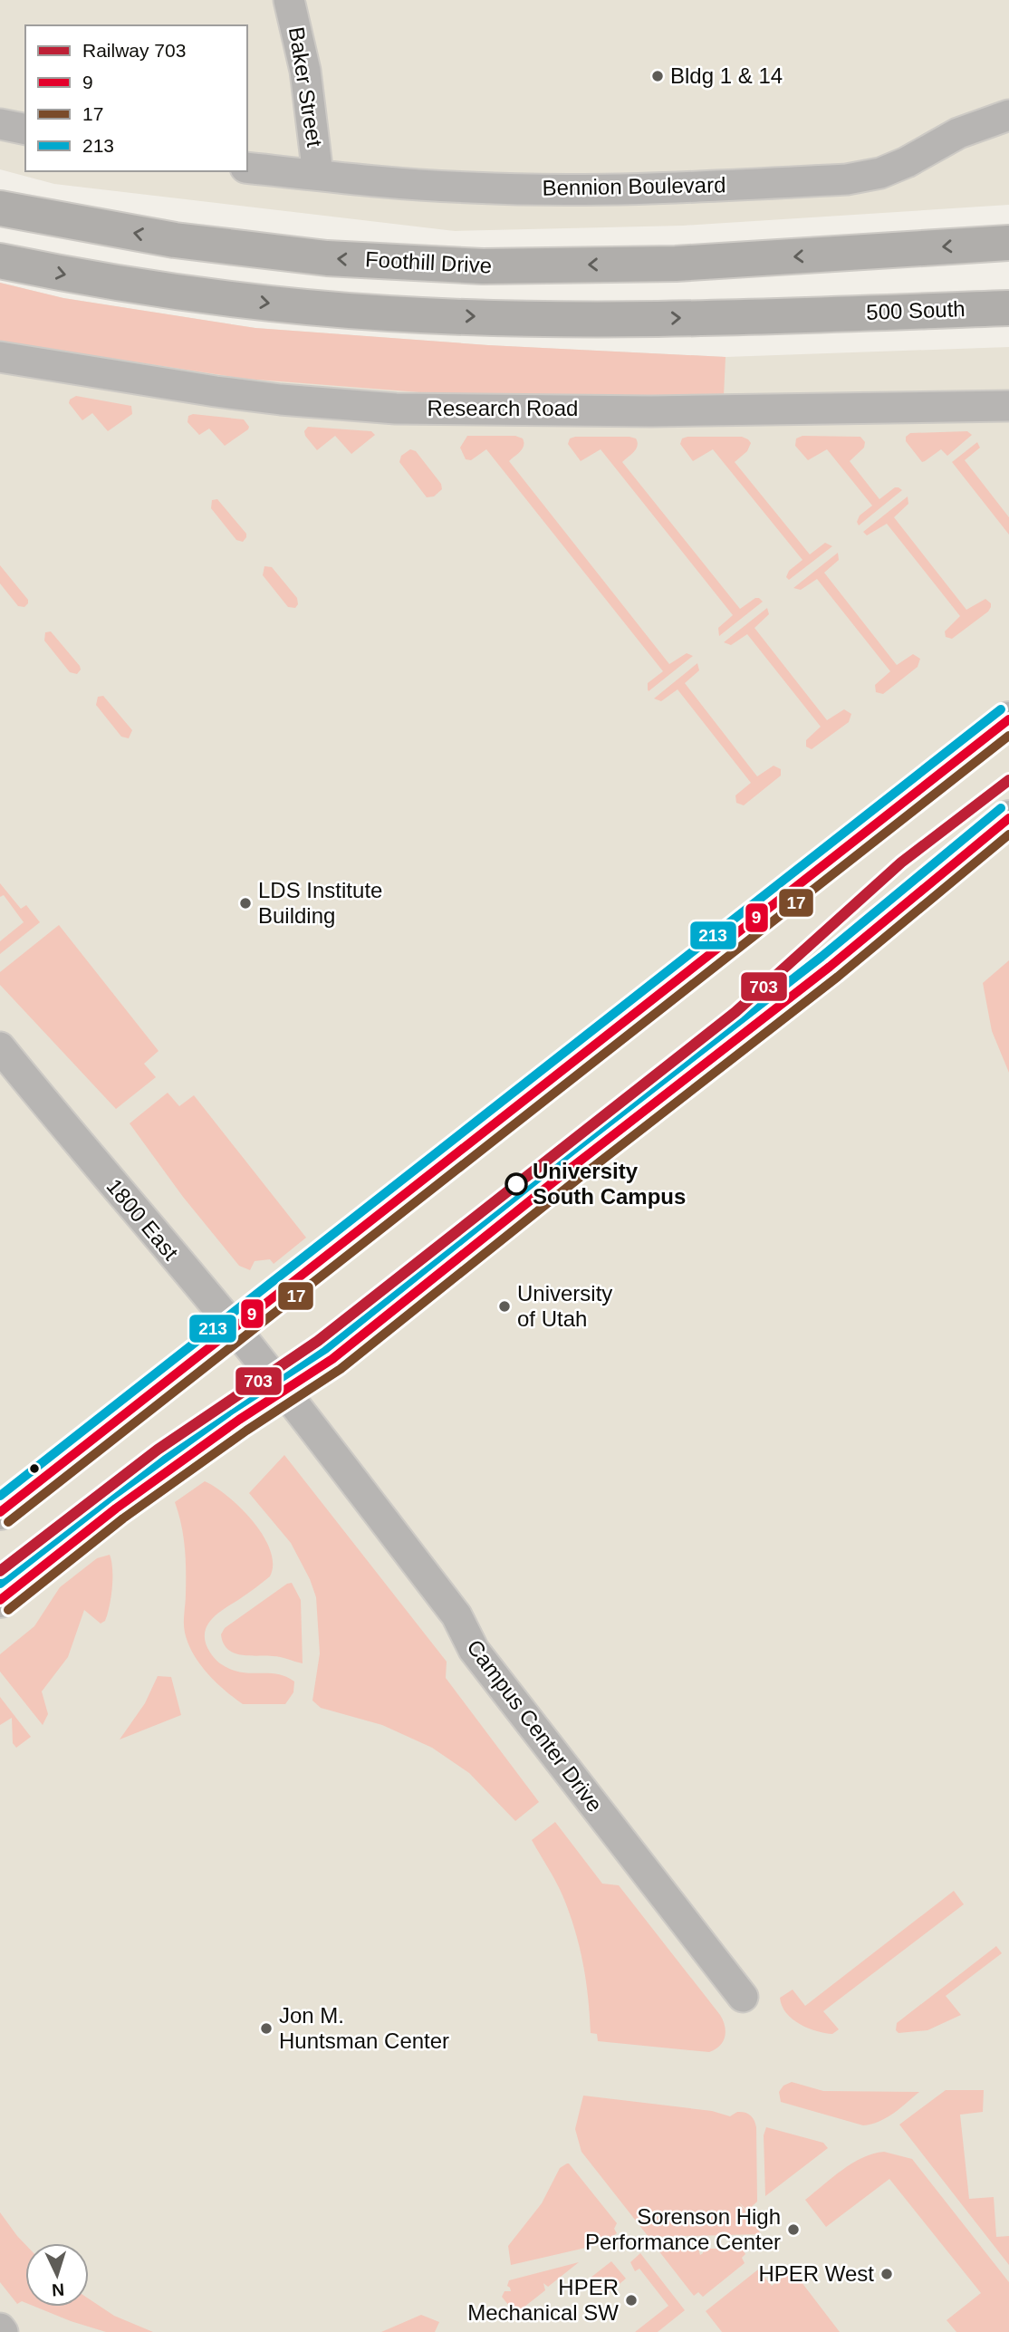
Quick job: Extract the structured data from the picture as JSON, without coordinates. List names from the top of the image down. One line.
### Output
{"streets":{"main road":["Foothill Drive","500 South"],"street":["Baker Street","Bennion Boulevard","Research Road","1800 East","Campus Center Drive"]},"crossings":[["Baker Street","Bennion Boulevard"],["1800 East","Campus Center Drive"]],"one_way":["Foothill Drive","500 South"],"places":["Bldg 1 & 14","LDS Institute Building","University South Campus","University of Utah","Jon M. Huntsman Center","Sorenson High Performance Center","HPER West","HPER Mechanical SW"],"lines":["transit line 213","transit line 9","transit line 17","rail line 703"],"legend":["Railway 703","9","17","213"],"north":"bottom"}
